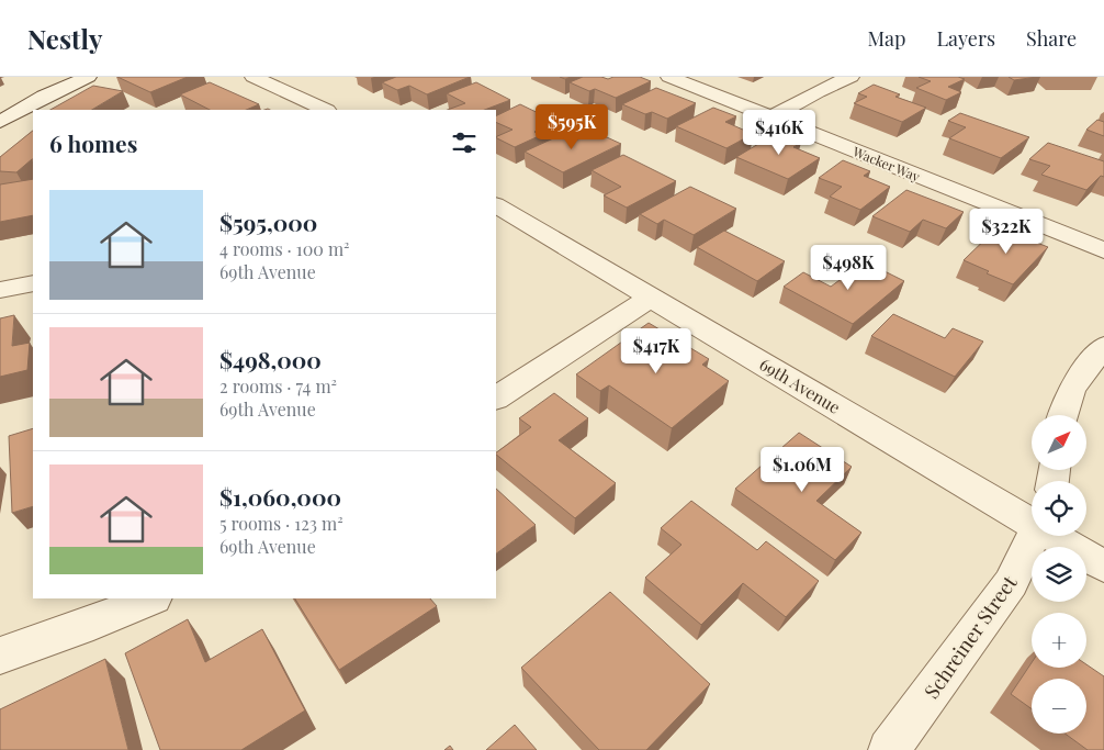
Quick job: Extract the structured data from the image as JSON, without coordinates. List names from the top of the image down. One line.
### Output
{"streets":{"street":["Wacker Way","69th Avenue","Schreiner Street"]},"north":"top right","page":{"header":"Nestly","nav":["Map","Layers","Share"],"price":["$595K","$416K","$322K","$498K","$417K","$1.06M"],"heading":"6 homes","list":[{"name":"$595,000","note":"4 rooms · 100 m² · 69th Avenue"},{"name":"$498,000","note":"2 rooms · 74 m² · 69th Avenue"},{"name":"$1,060,000","note":"5 rooms · 123 m² · 69th Avenue"}],"map_buttons":["+","−"]}}
